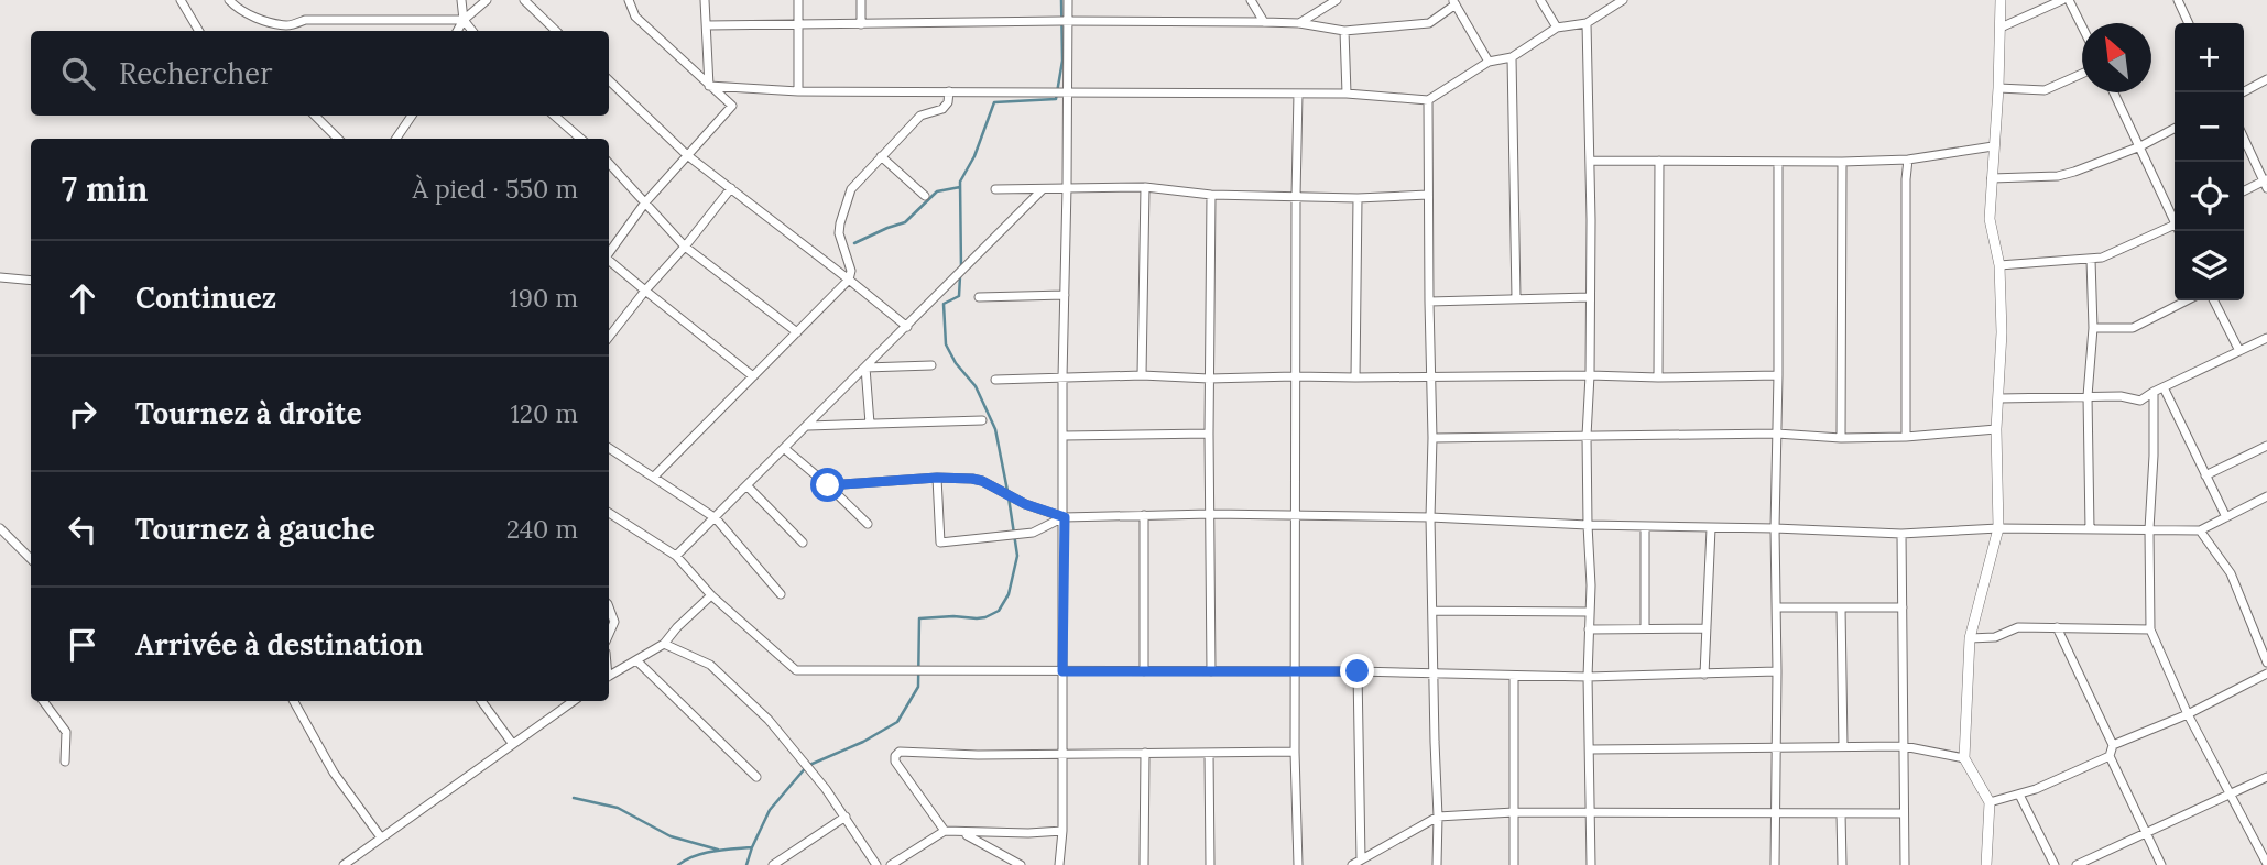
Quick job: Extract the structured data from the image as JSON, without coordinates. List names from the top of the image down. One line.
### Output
{"north":"top left","page":{"map_buttons":["+","−"],"search":"Rechercher","heading":["7 min","À pied · 550 m"],"list":[["Continuez","190 m"],["Tournez à droite","120 m"],["Tournez à gauche","240 m"],"Arrivée à destination"]}}
